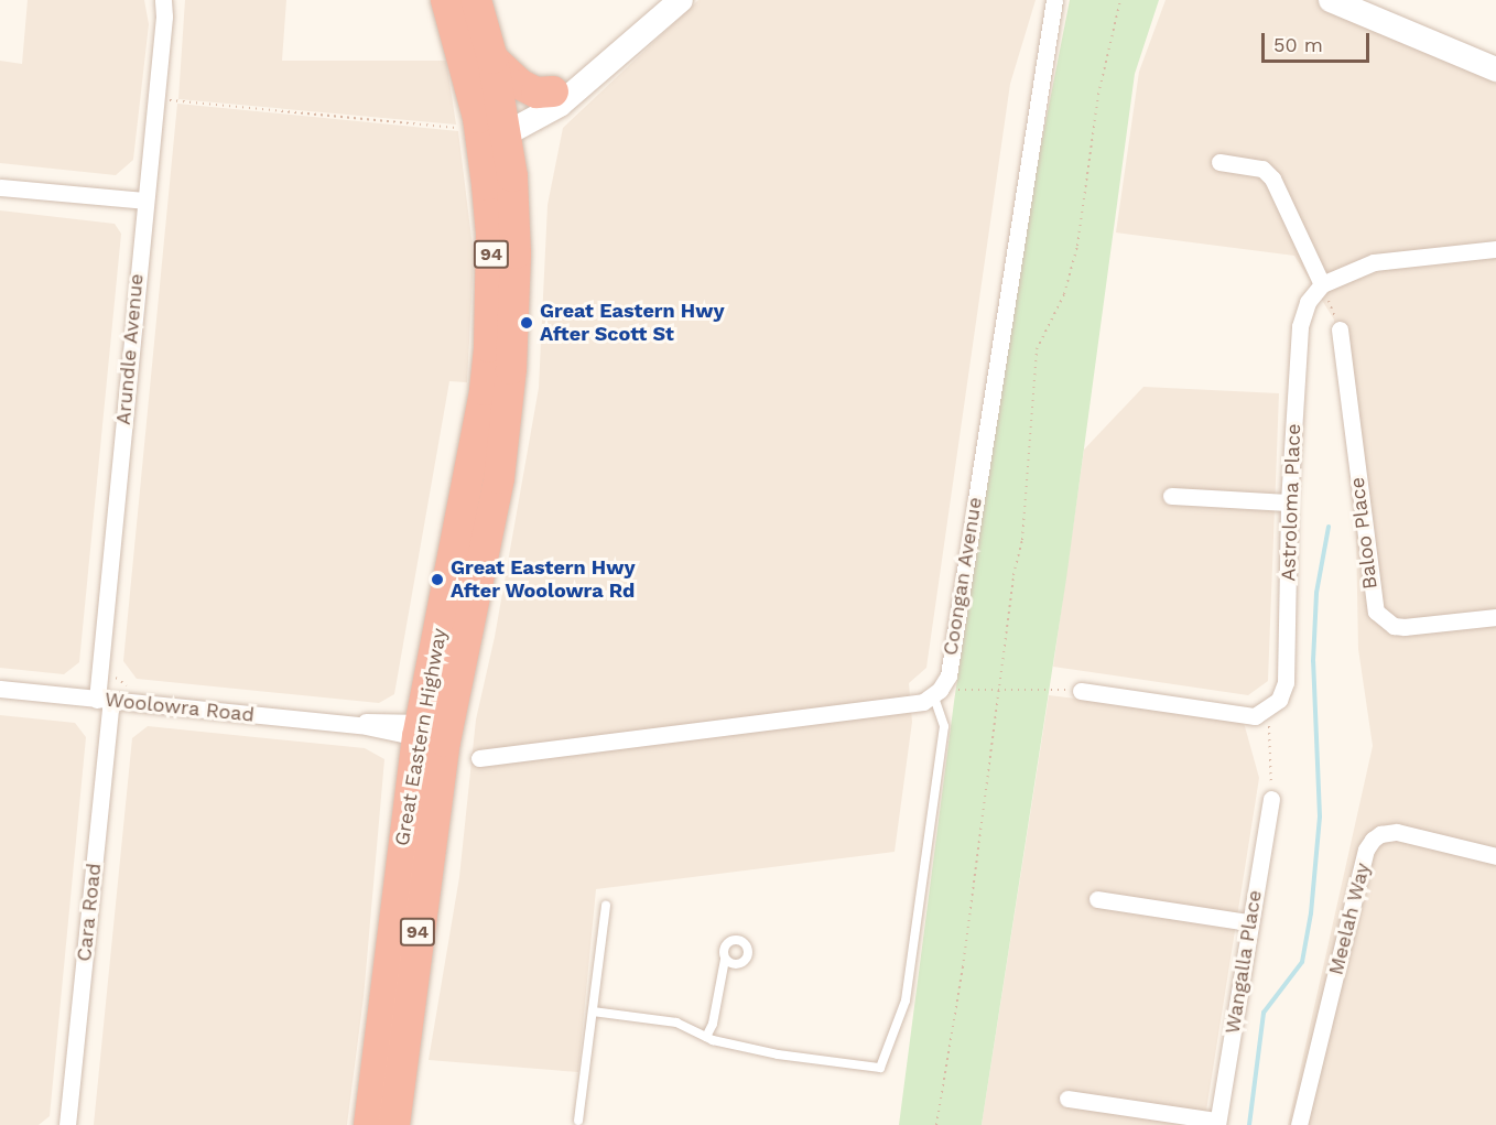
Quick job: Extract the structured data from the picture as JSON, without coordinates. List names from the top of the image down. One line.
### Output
{"streets":{"highway":["94","Great Eastern Highway"],"street":["Arundle Avenue","Astroloma Place","Baloo Place","Coongan Avenue","Woolowra Road","Cara Road","Meelah Way","Wangalla Place"]},"crossings":[["Arundle Avenue","Woolowra Road"],["Arundle Avenue","Cara Road"],["Woolowra Road","Great Eastern Highway"],["Woolowra Road","Cara Road"]],"places":["Great Eastern Hwy After Scott St","Great Eastern Hwy After Woolowra Rd"],"scale_bar":"50 m"}
